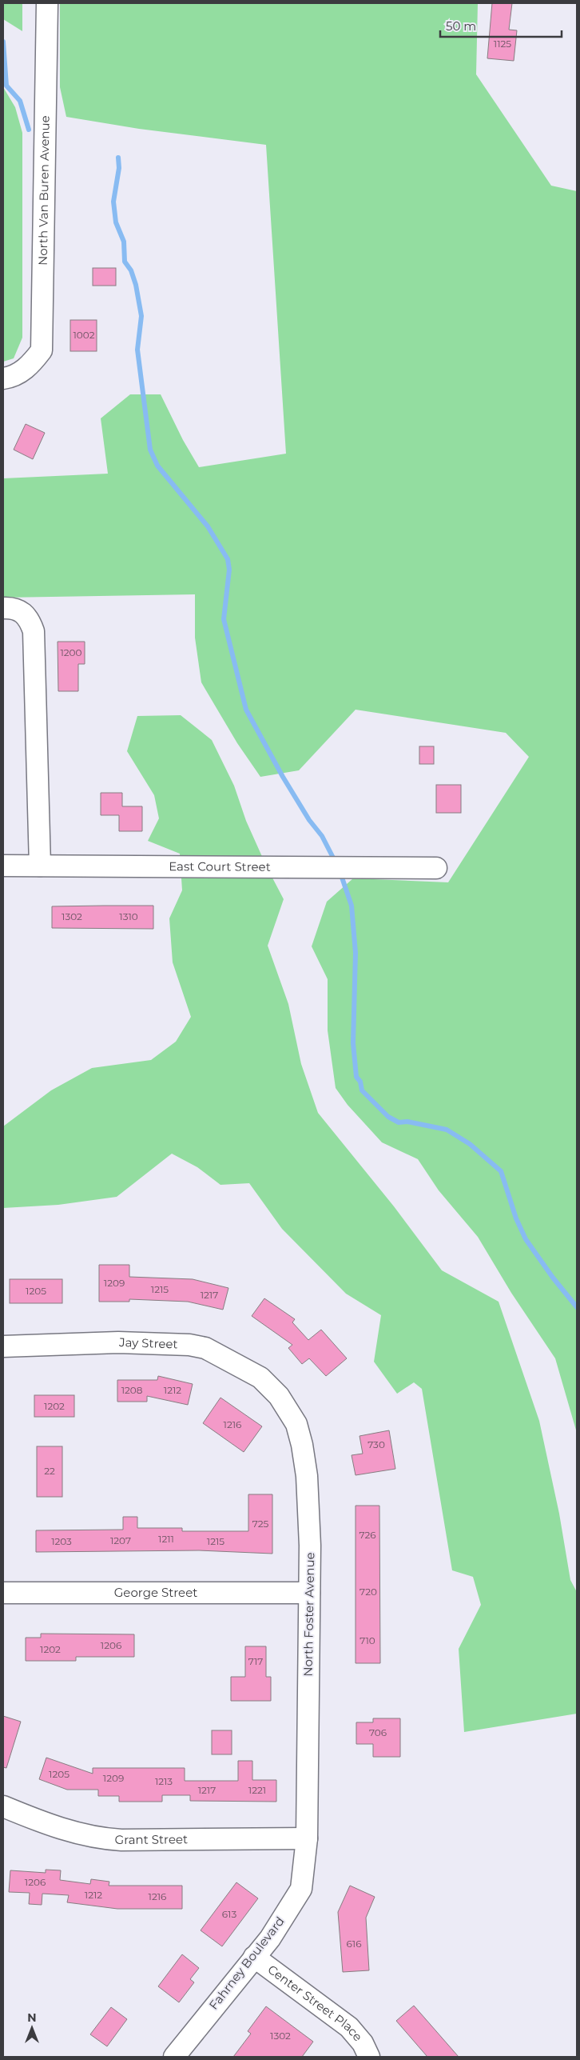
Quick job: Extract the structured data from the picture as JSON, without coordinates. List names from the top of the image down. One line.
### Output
{"streets":{"street":["North Van Buren Avenue","East Court Street","Jay Street","George Street","North Foster Avenue","Grant Street","Fahrney Boulevard","Center Street Place"]},"crossings":[["Jay Street","North Foster Avenue"],["George Street","North Foster Avenue"],["North Foster Avenue","Grant Street"],["North Foster Avenue","Fahrney Boulevard"],["Grant Street","Fahrney Boulevard"],["Fahrney Boulevard","Center Street Place"]],"house_numbers":["1125","1002","1200","1302","1310","1209","1215","1205","1217","1208","1212","1202","1216","730","22","725","726","1211","1207","1203","1215","720","710","1206","1202","717","706","1205","1209","1213","1217","1221","1206","1212","1216","613","616","1302"],"scale_bar":"50 m","north":"top"}
